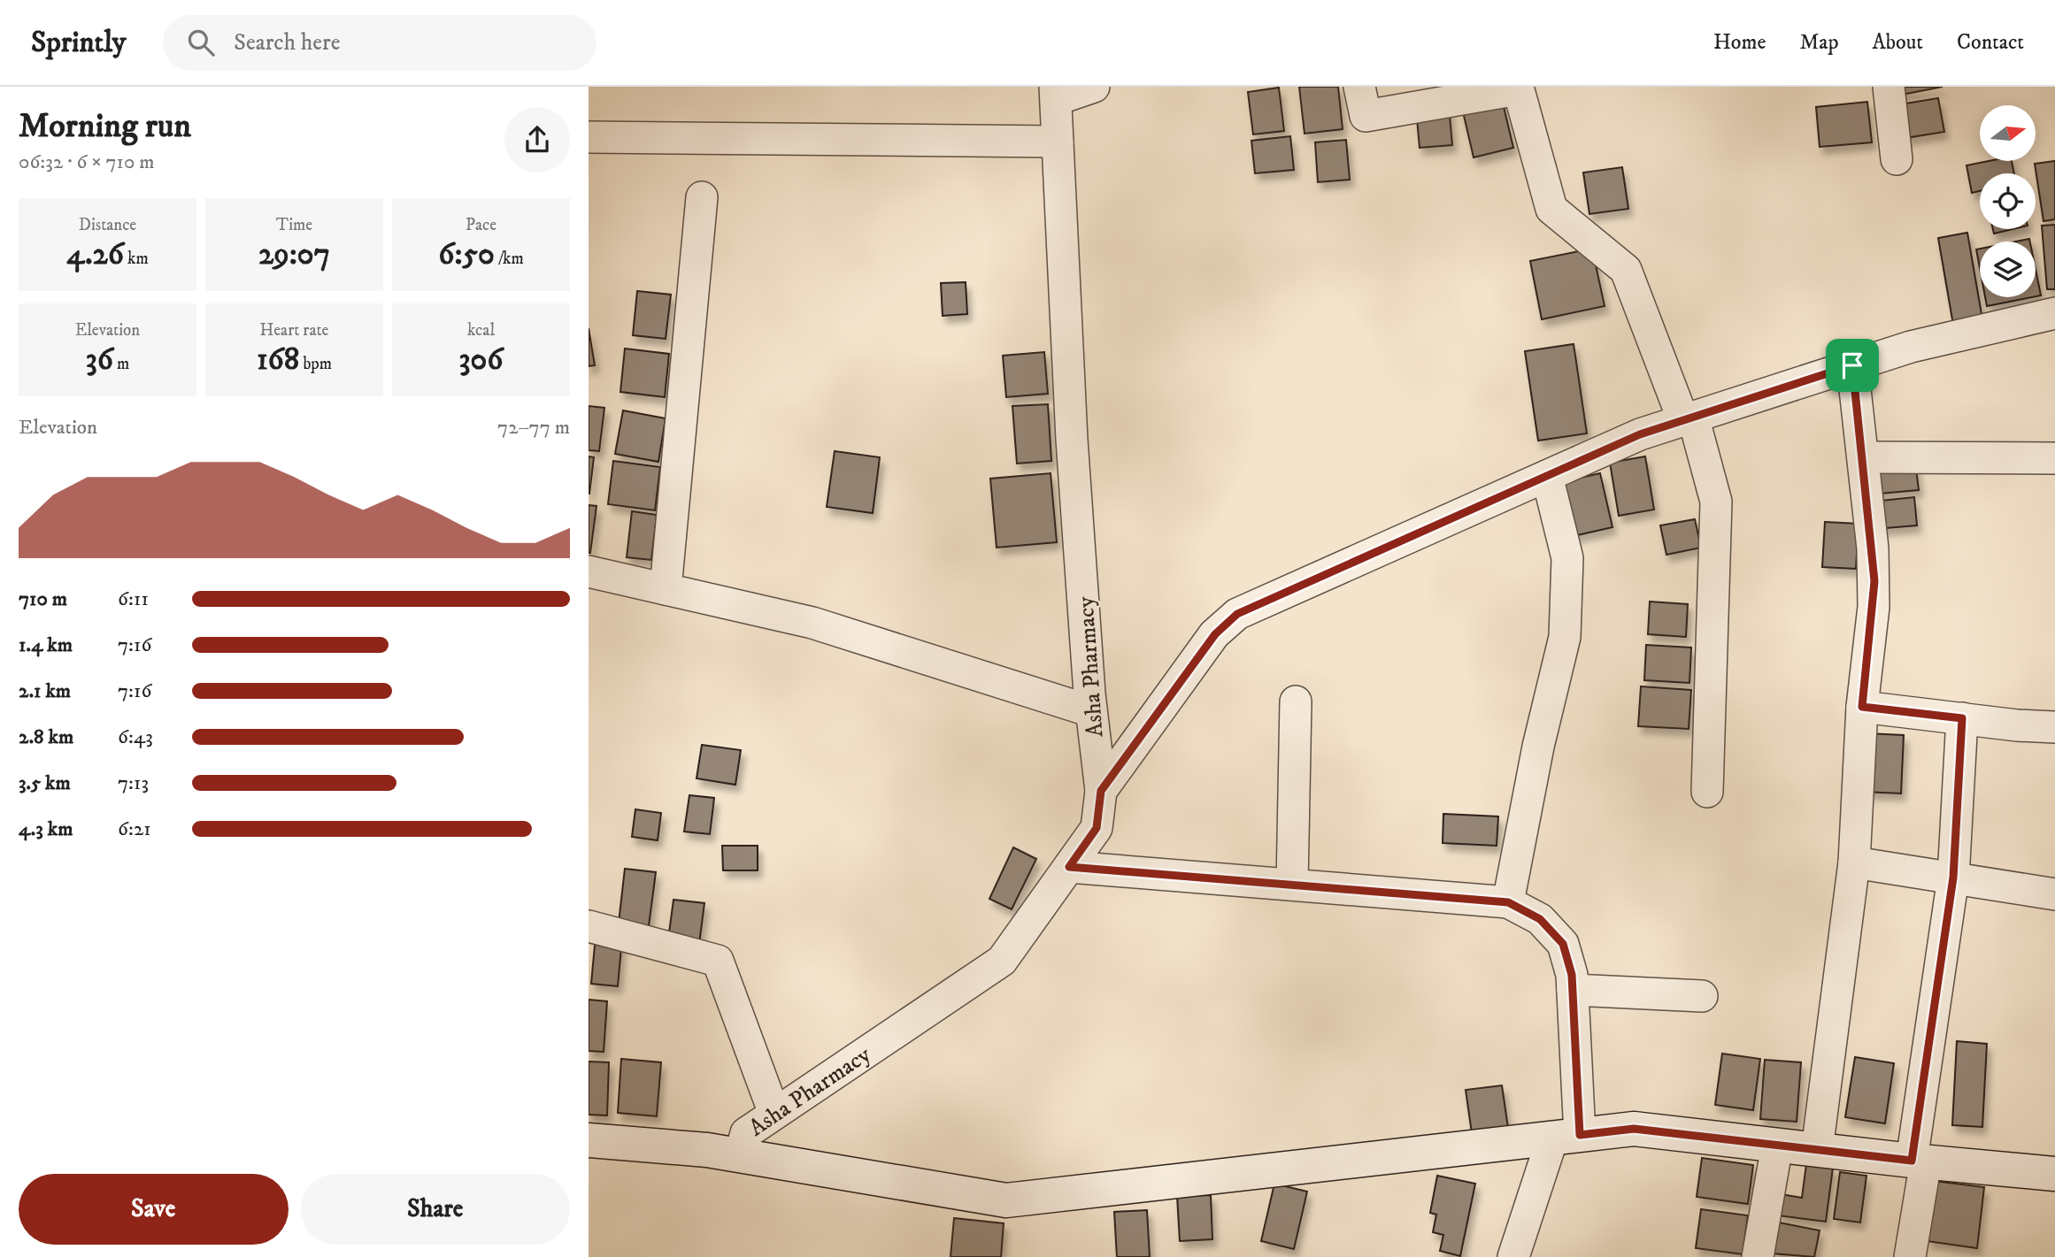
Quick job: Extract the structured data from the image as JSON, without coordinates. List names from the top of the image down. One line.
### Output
{"streets":{"street":["Asha Pharmacy"]},"north":"right","page":{"header":"Sprintly","search":"Search here","nav":["Home","Map","About","Contact"],"heading":["Morning run","06:32 · 6 × 710 m"],"stats":[["Distance","4.26 km"],["Time","29:07"],["Pace","6:50 /km"],["Elevation","36 m"],["Heart rate","168 bpm"],["kcal","306"]],"chart":["Elevation","72–77 m"],"list":[{"name":"710 m","note":"6:11"},{"name":"1.4 km","note":"7:16"},{"name":"2.1 km","note":"7:16"},{"name":"2.8 km","note":"6:43"},{"name":"3.5 km","note":"7:13"},{"name":"4.3 km","note":"6:21"}],"buttons":["Save","Share"]}}
